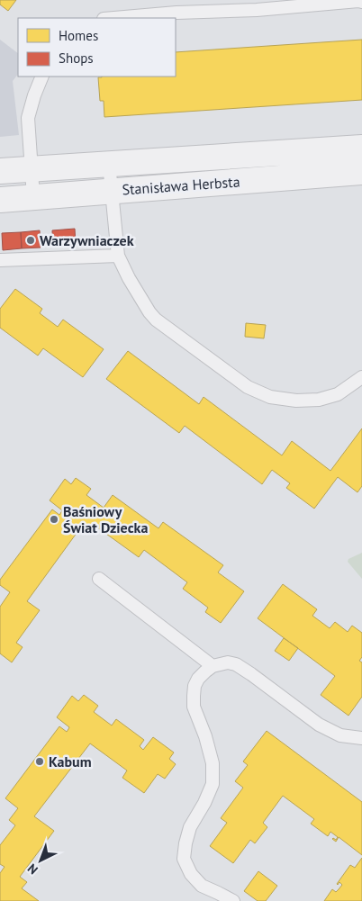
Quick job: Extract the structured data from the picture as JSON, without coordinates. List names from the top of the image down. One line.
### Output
{"streets":{"street":["Stanisława Herbsta"]},"places":["Warzywniaczek","Baśniowy Świat Dziecka","Kabum"],"legend":["Homes","Shops"],"north":"bottom left"}
